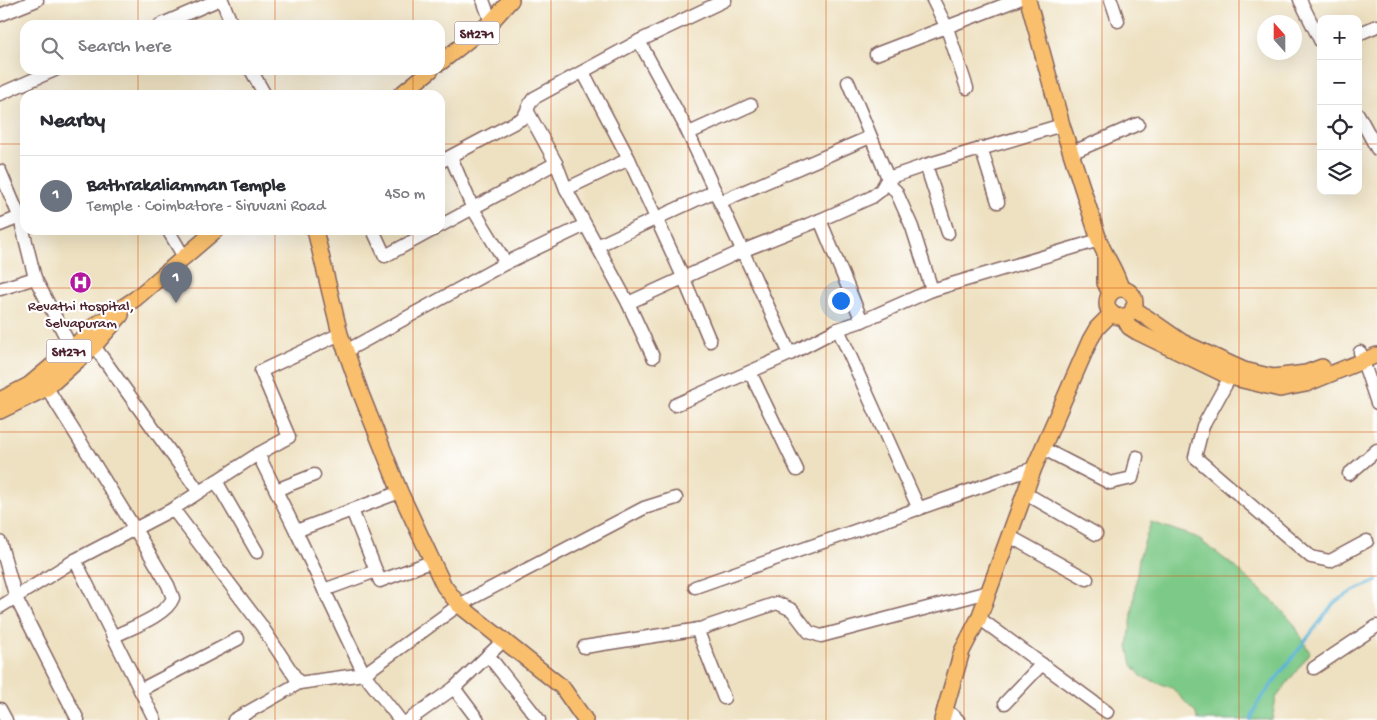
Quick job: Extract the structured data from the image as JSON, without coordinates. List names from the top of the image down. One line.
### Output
{"streets":{"main road":["SH271"]},"places":{"hospital":["Revathi Hospital, Selvapuram"]},"north":"top","page":{"map_buttons":["+","−"],"search":"Search here","heading":"Nearby","list":[{"mark":"1","name":"Bathrakaliamman Temple","note":"Temple · Coimbatore - Siruvani Road","value":"450 m"}],"pins":"1"}}
